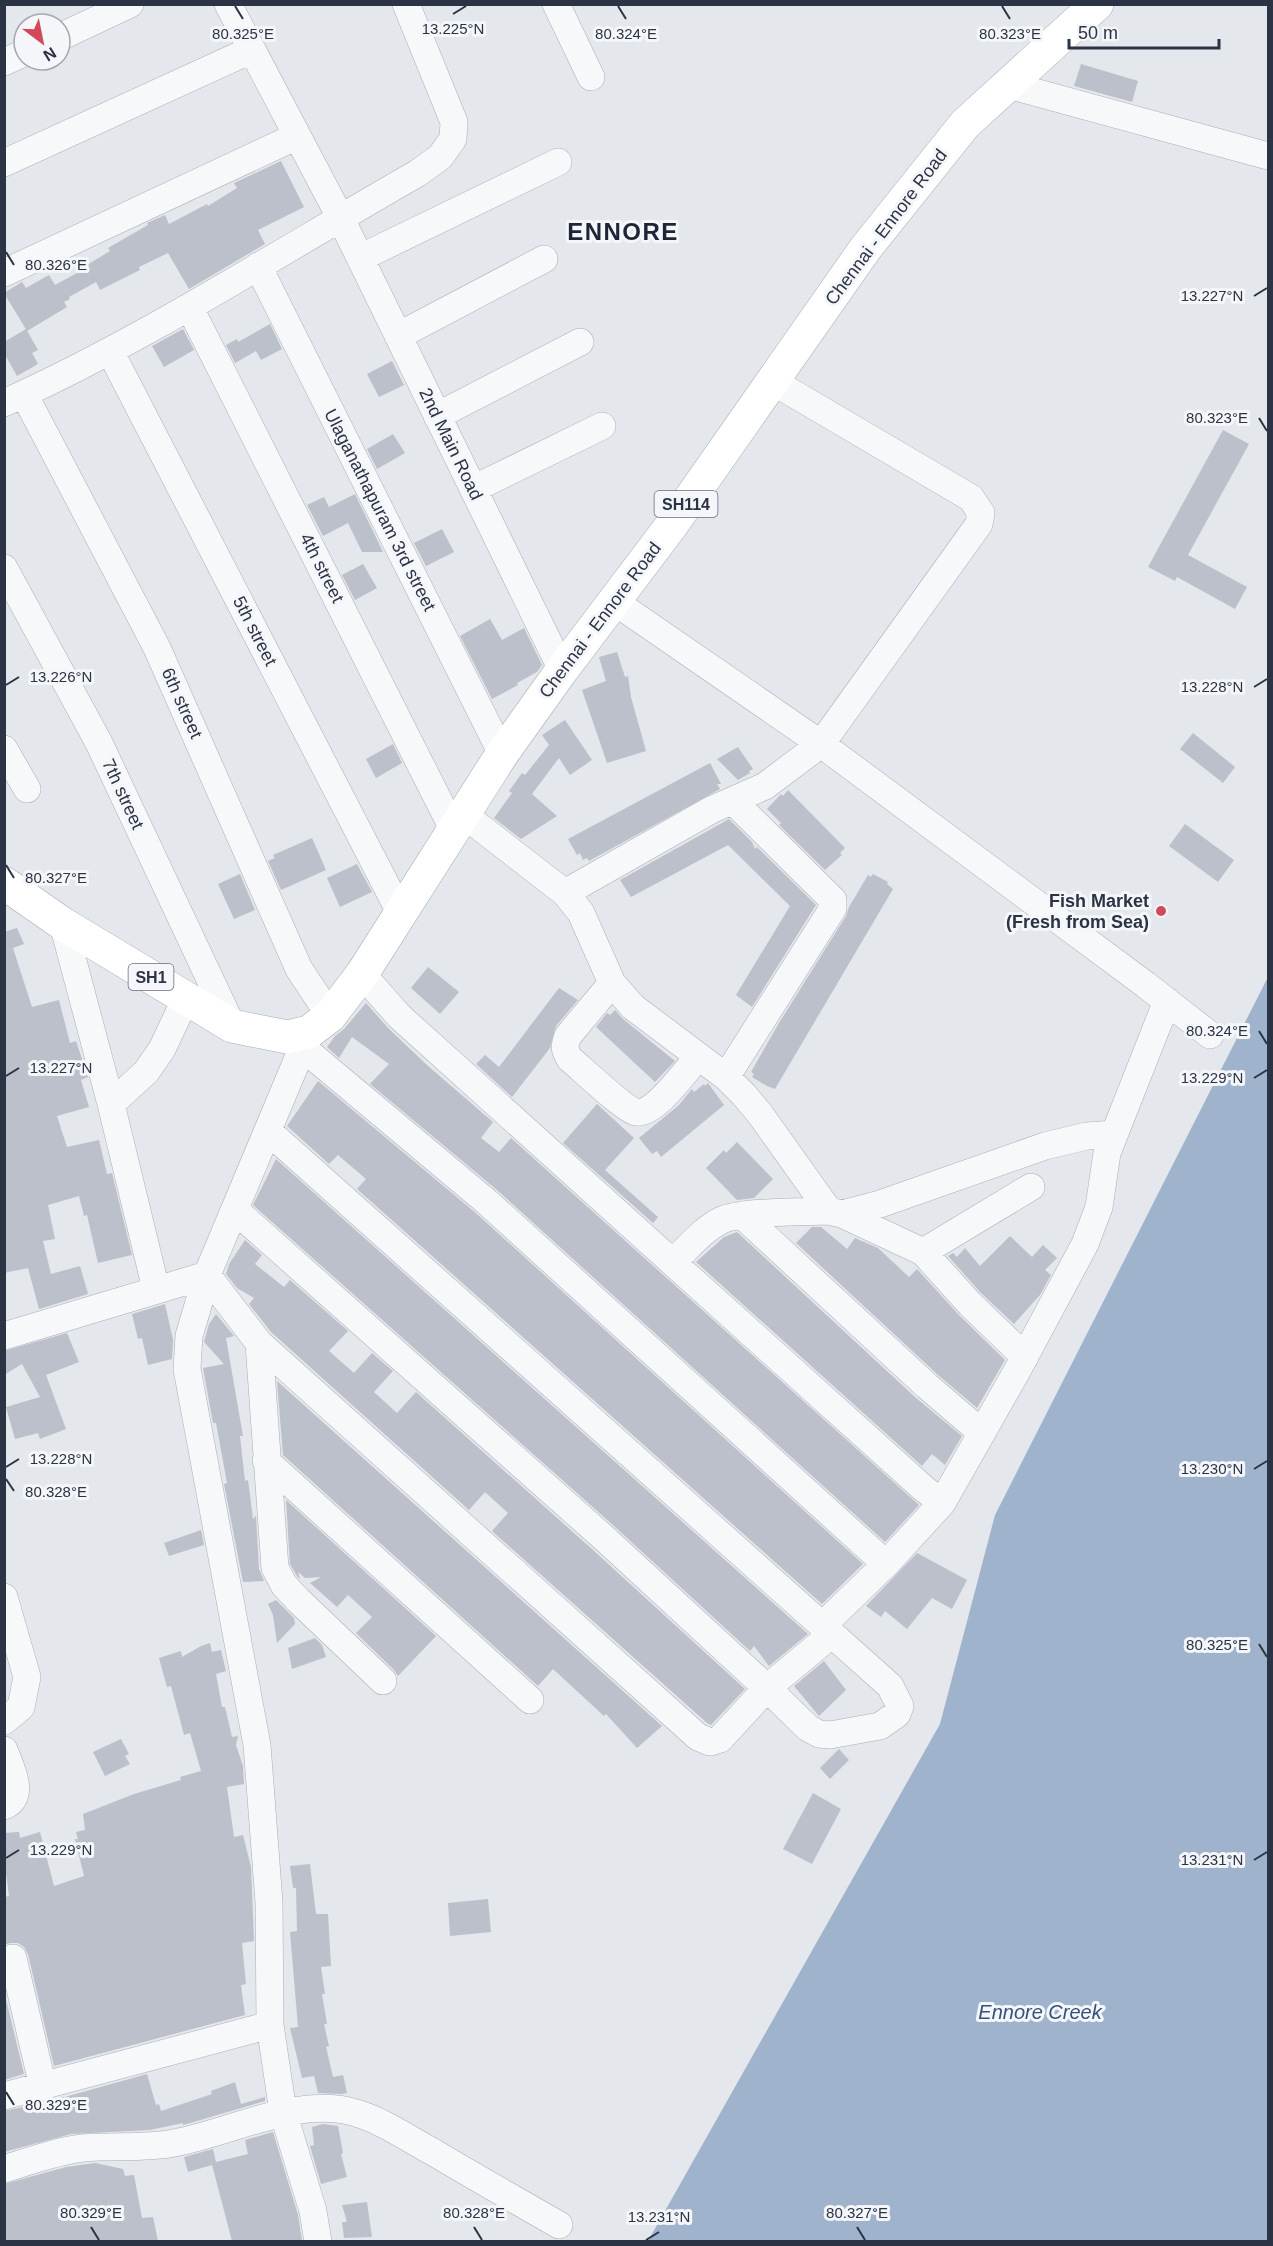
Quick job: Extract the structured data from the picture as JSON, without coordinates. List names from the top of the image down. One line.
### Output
{"streets":{"main road":["Chennai - Ennore Road","SH114","SH1"],"street":["2nd Main Road","Ulaganathapuram 3rd street","4th street","5th street","6th street","7th street"]},"crossings":[["Chennai - Ennore Road","2nd Main Road"],["Chennai - Ennore Road","Ulaganathapuram 3rd street"],["Chennai - Ennore Road","4th street"],["Chennai - Ennore Road","5th street"],["Chennai - Ennore Road","6th street"],["Chennai - Ennore Road","SH1"],["6th street","SH1"],["7th street","SH1"]],"districts":["ENNORE"],"water":["Ennore Creek"],"places":["Fish Market (Fresh from Sea)"],"scale_bar":"50 m","north":"bottom right","coordinates":["13.225°N","80.325°E","80.324°E","80.323°E","80.326°E","13.227°N","13.226°N","13.228°N","80.327°E","13.229°N","13.230°N","80.328°E","13.231°N","80.329°E"]}
